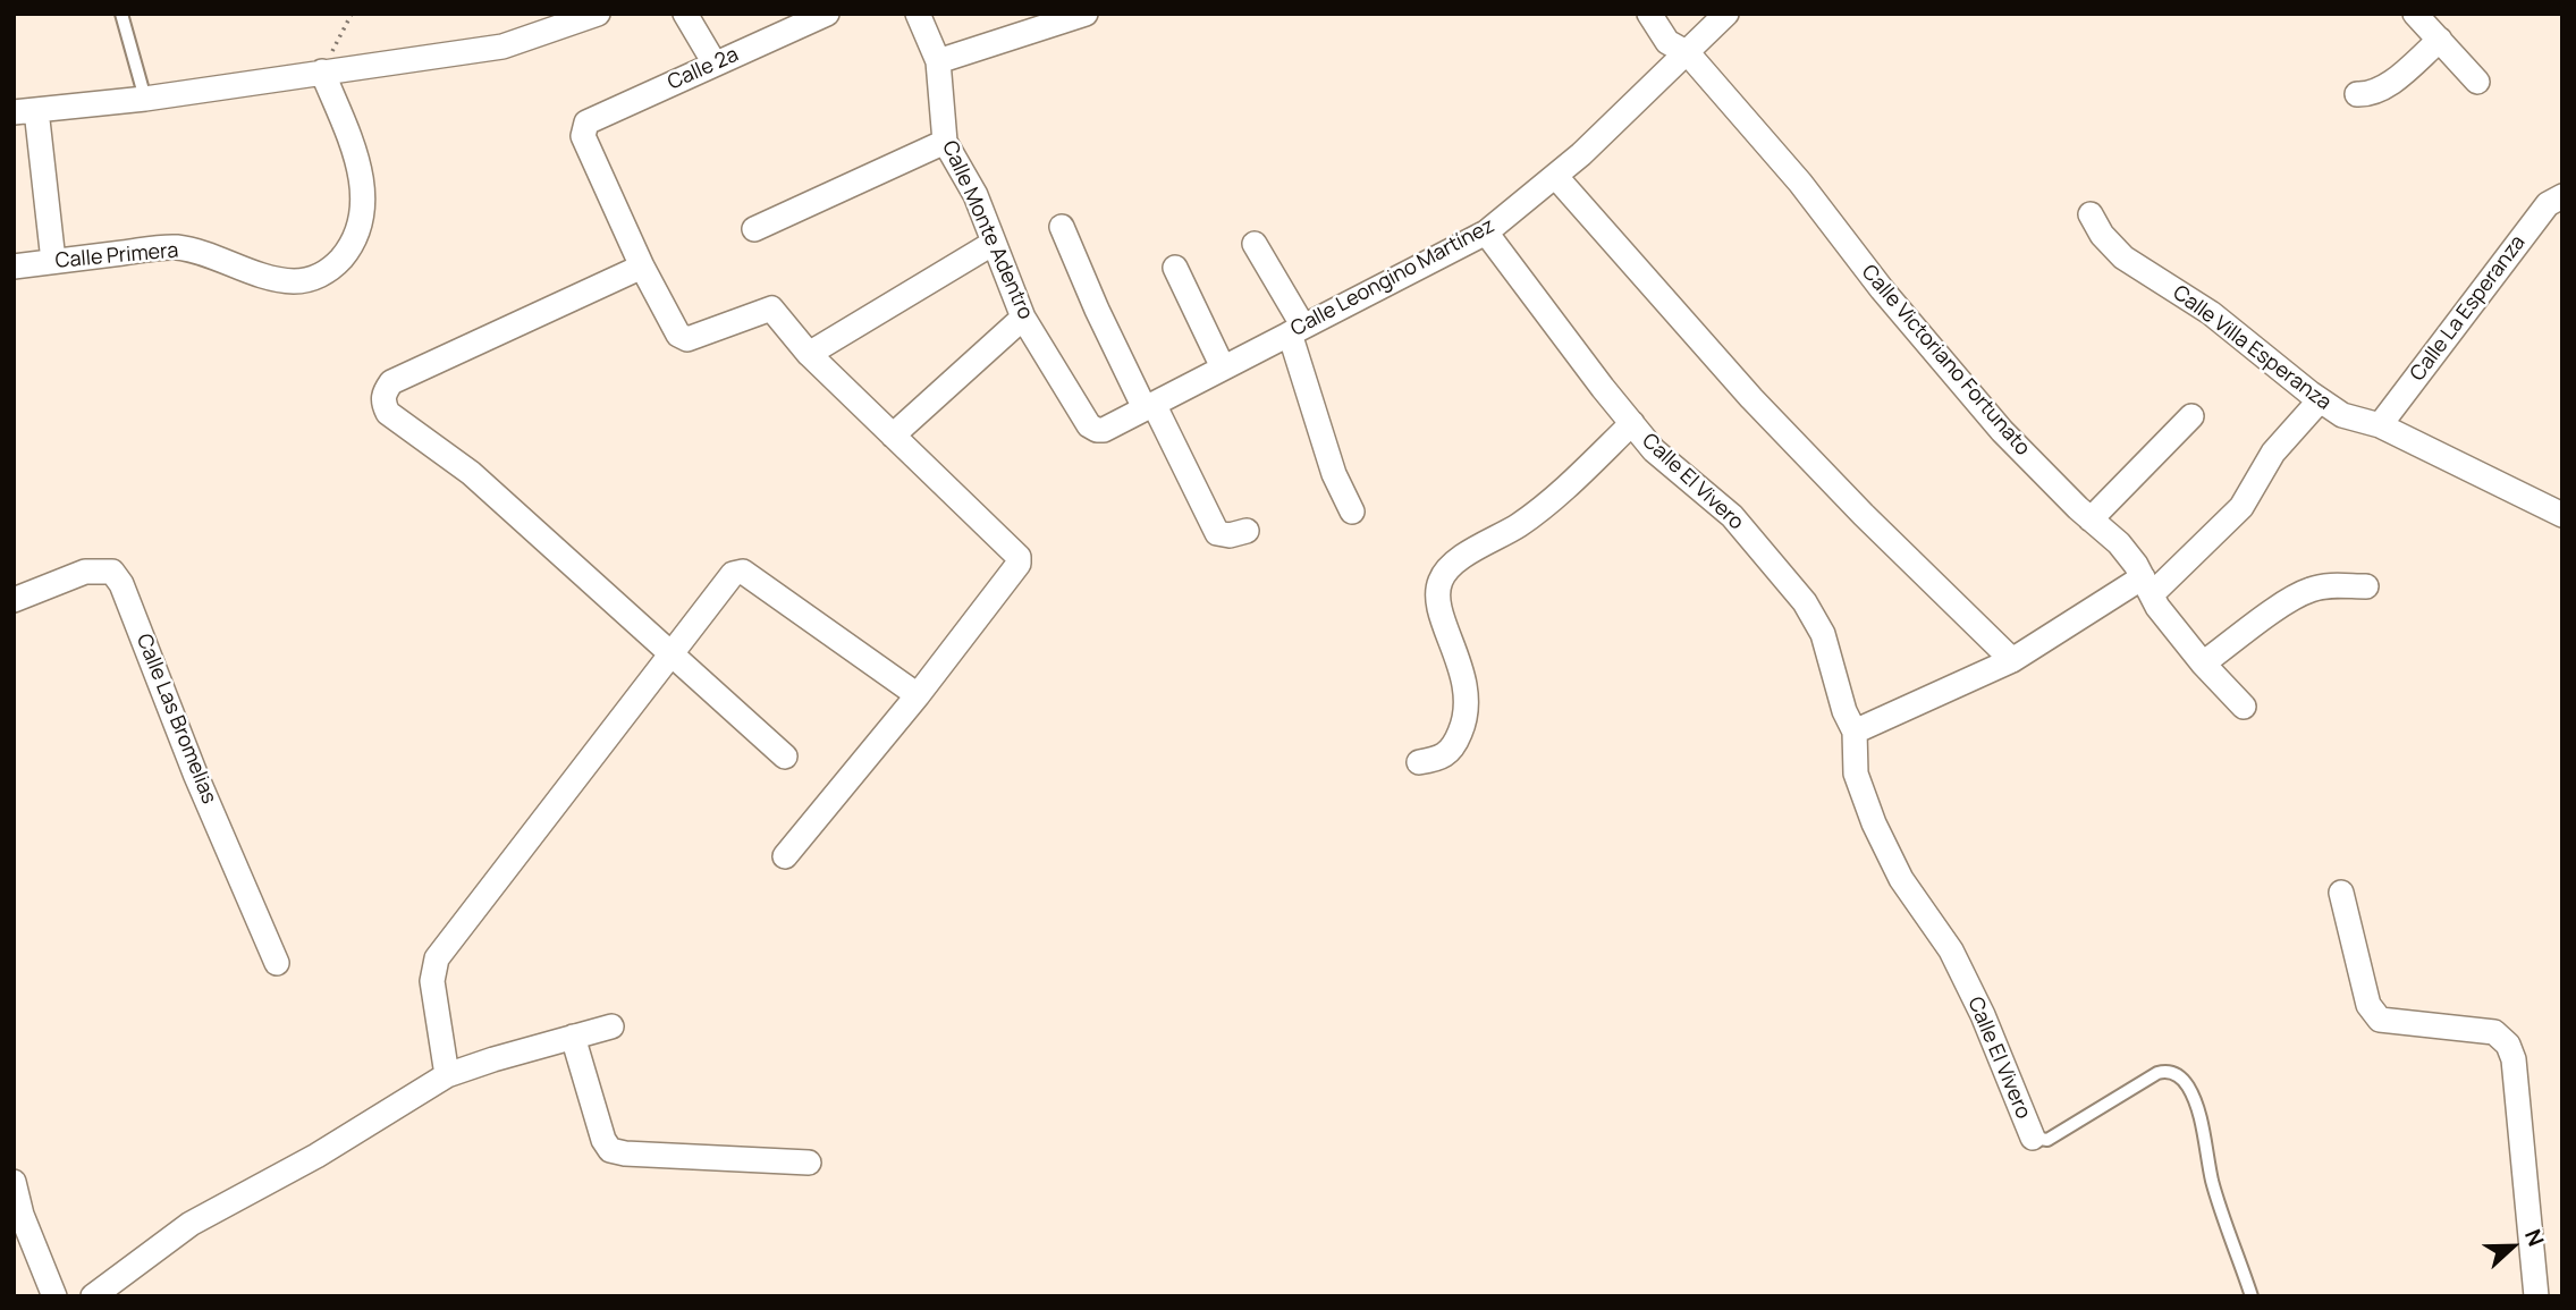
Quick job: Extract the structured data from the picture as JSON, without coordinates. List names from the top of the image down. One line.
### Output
{"streets":{"street":["Calle 2a","Calle Monte Adentro","Calle Primera","Calle Leongino Martínez","Calle La Esperanza","Calle Villa Esperanza","Calle Victoriano Fortunato","Calle El Vivero","Calle Las Bromelias"]},"crossings":[["Calle Monte Adentro","Calle Leongino Martínez"],["Calle Leongino Martínez","Calle Victoriano Fortunato"],["Calle Leongino Martínez","Calle El Vivero"],["Calle La Esperanza","Calle Villa Esperanza"]],"north":"right"}
